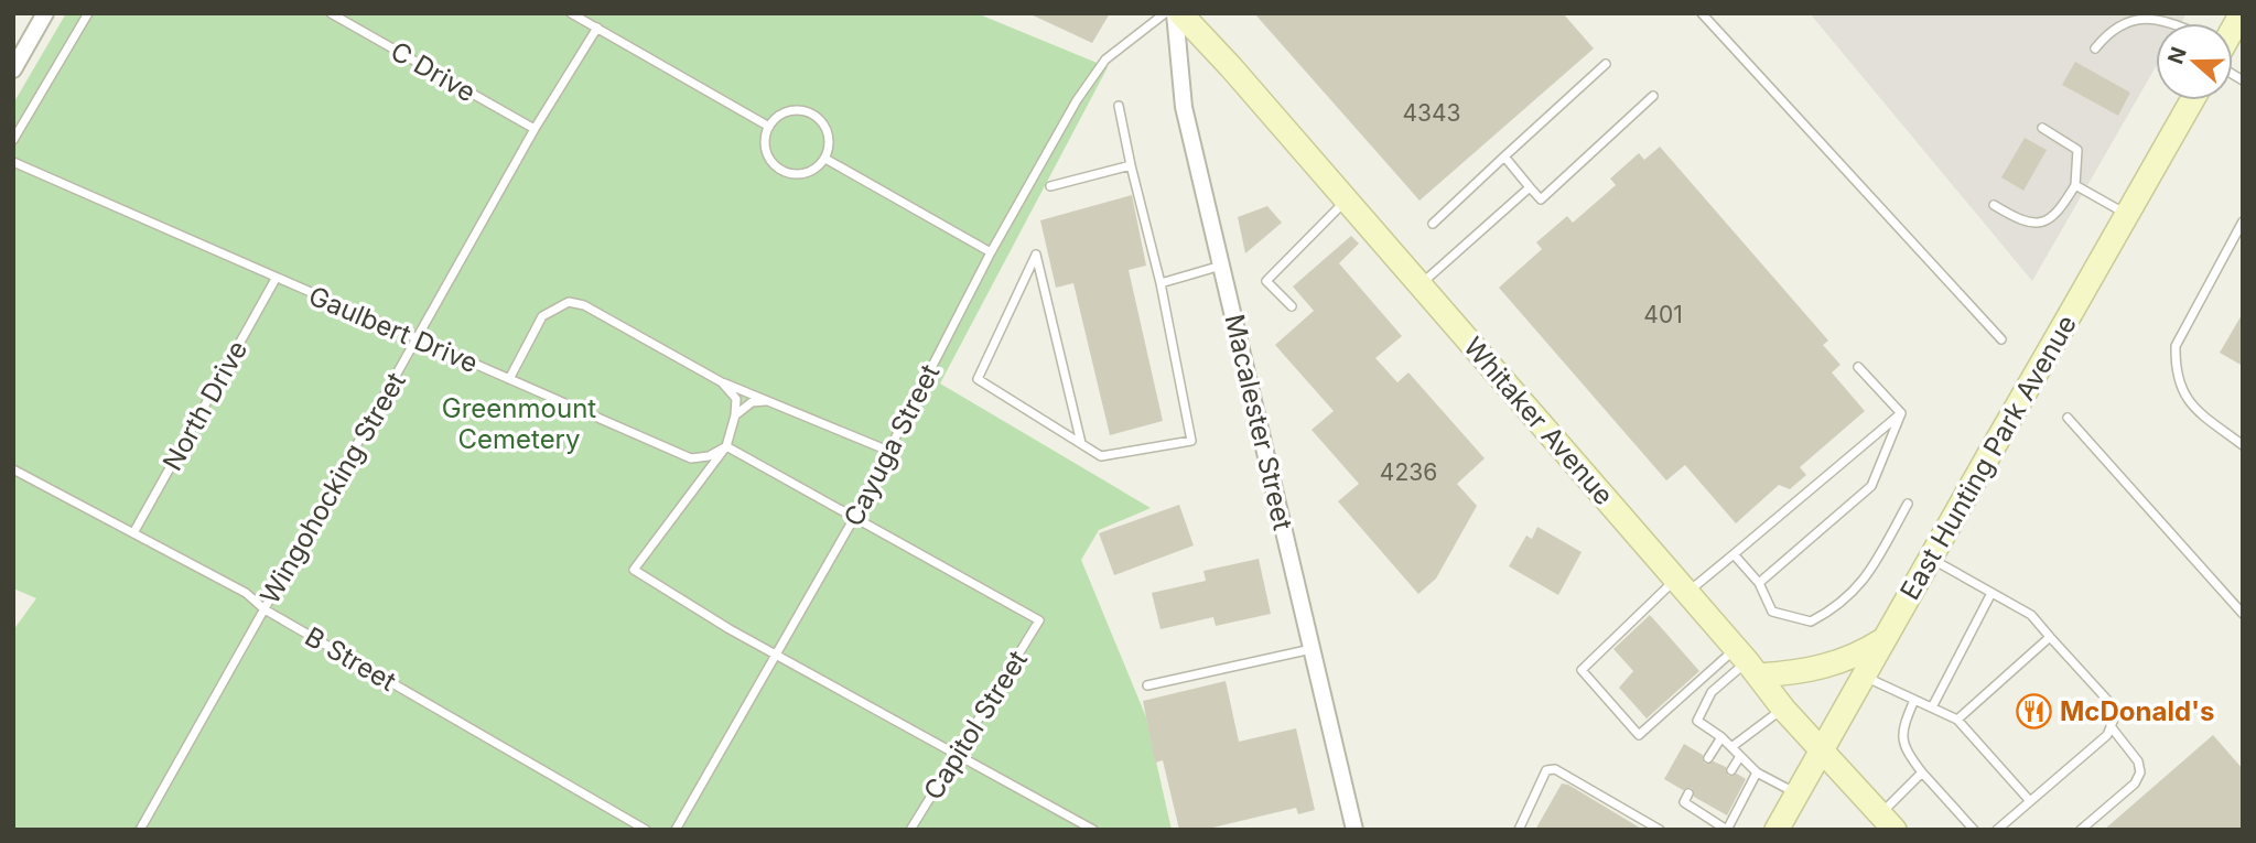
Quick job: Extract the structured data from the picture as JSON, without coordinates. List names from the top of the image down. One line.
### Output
{"streets":{"main road":["Whitaker Avenue","East Hunting Park Avenue"],"street":["Macalester Street"],"lane":["C Drive","Gaulbert Drive","North Drive","Cayuga Street","Wingohocking Street","B Street","Capitol Street"]},"crossings":[["C Drive","Wingohocking Street"],["Gaulbert Drive","North Drive"],["Gaulbert Drive","Wingohocking Street"],["North Drive","B Street"],["Whitaker Avenue","Macalester Street"],["Whitaker Avenue","East Hunting Park Avenue"],["Cayuga Street","Capitol Street"],["Wingohocking Street","B Street"]],"parks":["Greenmount Cemetery"],"places":{"restaurant":["McDonald's"]},"house_numbers":["4343","401","4236"],"north":"left"}
